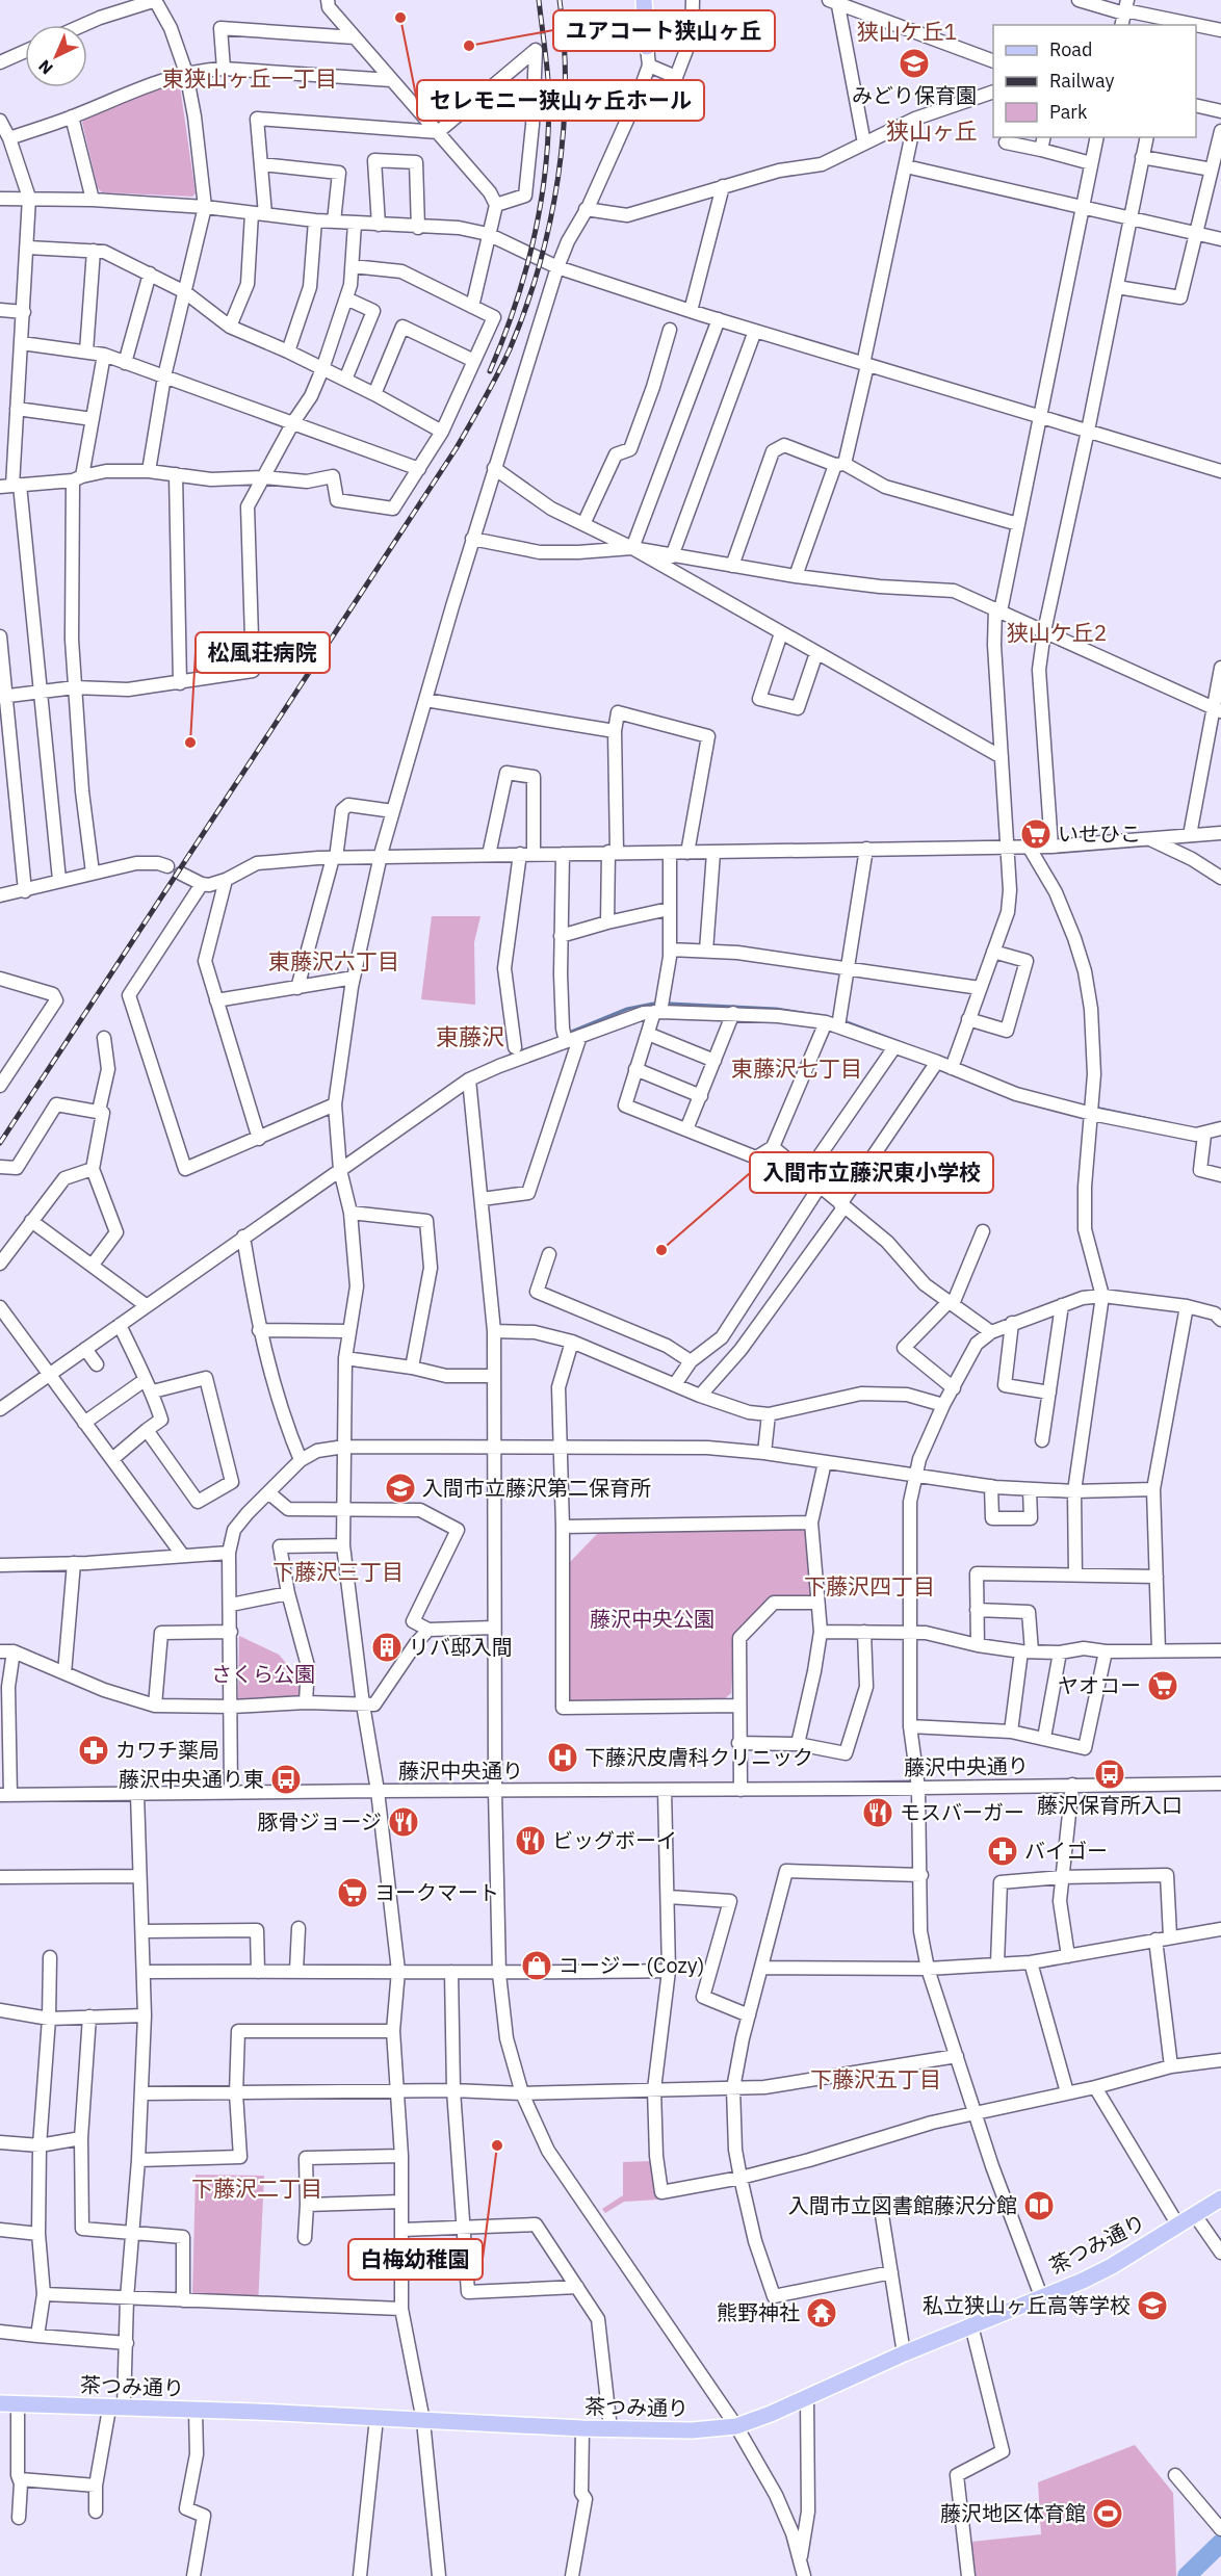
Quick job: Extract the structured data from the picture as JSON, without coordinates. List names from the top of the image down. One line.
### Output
{"streets":{"main road":["茶つみ通り"],"street":["藤沢中央通り"]},"districts":["狭山ケ丘1","東狭山ヶ丘一丁目","狭山ヶ丘","狭山ケ丘2","東藤沢六丁目","東藤沢","東藤沢七丁目","下藤沢三丁目","下藤沢四丁目","下藤沢五丁目","下藤沢二丁目"],"parks":["藤沢中央公園","さくら公園"],"places":{"other":["セレモニー狭山ヶ丘ホール","ユアコート狭山ヶ丘","松風荘病院","入間市立藤沢東小学校","白梅幼稚園"],"school or university":["みどり保育園","入間市立藤沢第二保育所","私立狭山ヶ丘高等学校"],"supermarket":["いせひこ","ヤオコー","ヨークマート"],"building":["リバ邸入間"],"pharmacy":["カワチ薬局","バイゴー"],"hospital":["下藤沢皮膚科クリニック"],"bus stop":["藤沢保育所入口","藤沢中央通り東"],"restaurant":["モスバーガー","豚骨ジョージ","ビッグボーイ"],"shop":["コージー (Cozy)"],"library":["入間市立図書館藤沢分館"],"temple":["熊野神社"],"sports":["藤沢地区体育館"]},"legend":["Road","Railway","Park"],"north":"bottom left"}
